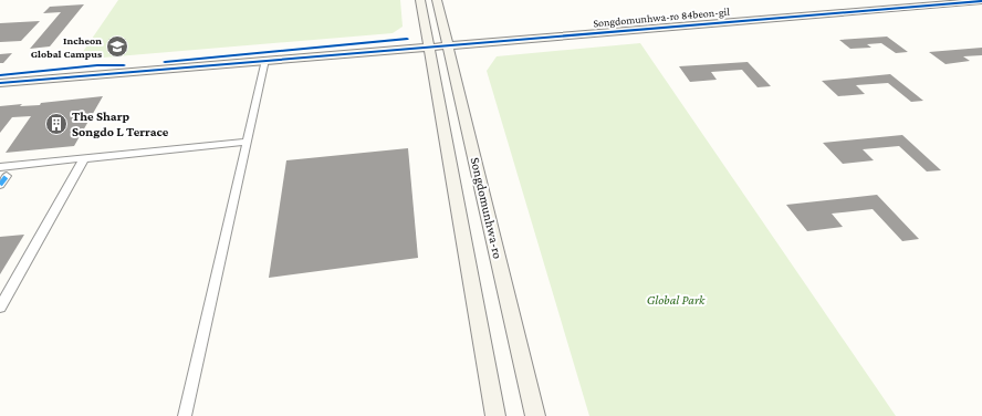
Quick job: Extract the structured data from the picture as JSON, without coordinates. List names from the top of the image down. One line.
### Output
{"streets":{"street":["Songdomunhwa-ro 84beon-gil","Songdomunhwa-ro"]},"crossings":[["Songdomunhwa-ro 84beon-gil","Songdomunhwa-ro"]],"parks":["Global Park"],"places":{"school or university":["Incheon Global Campus"],"building":["The Sharp Songdo L Terrace"]}}
